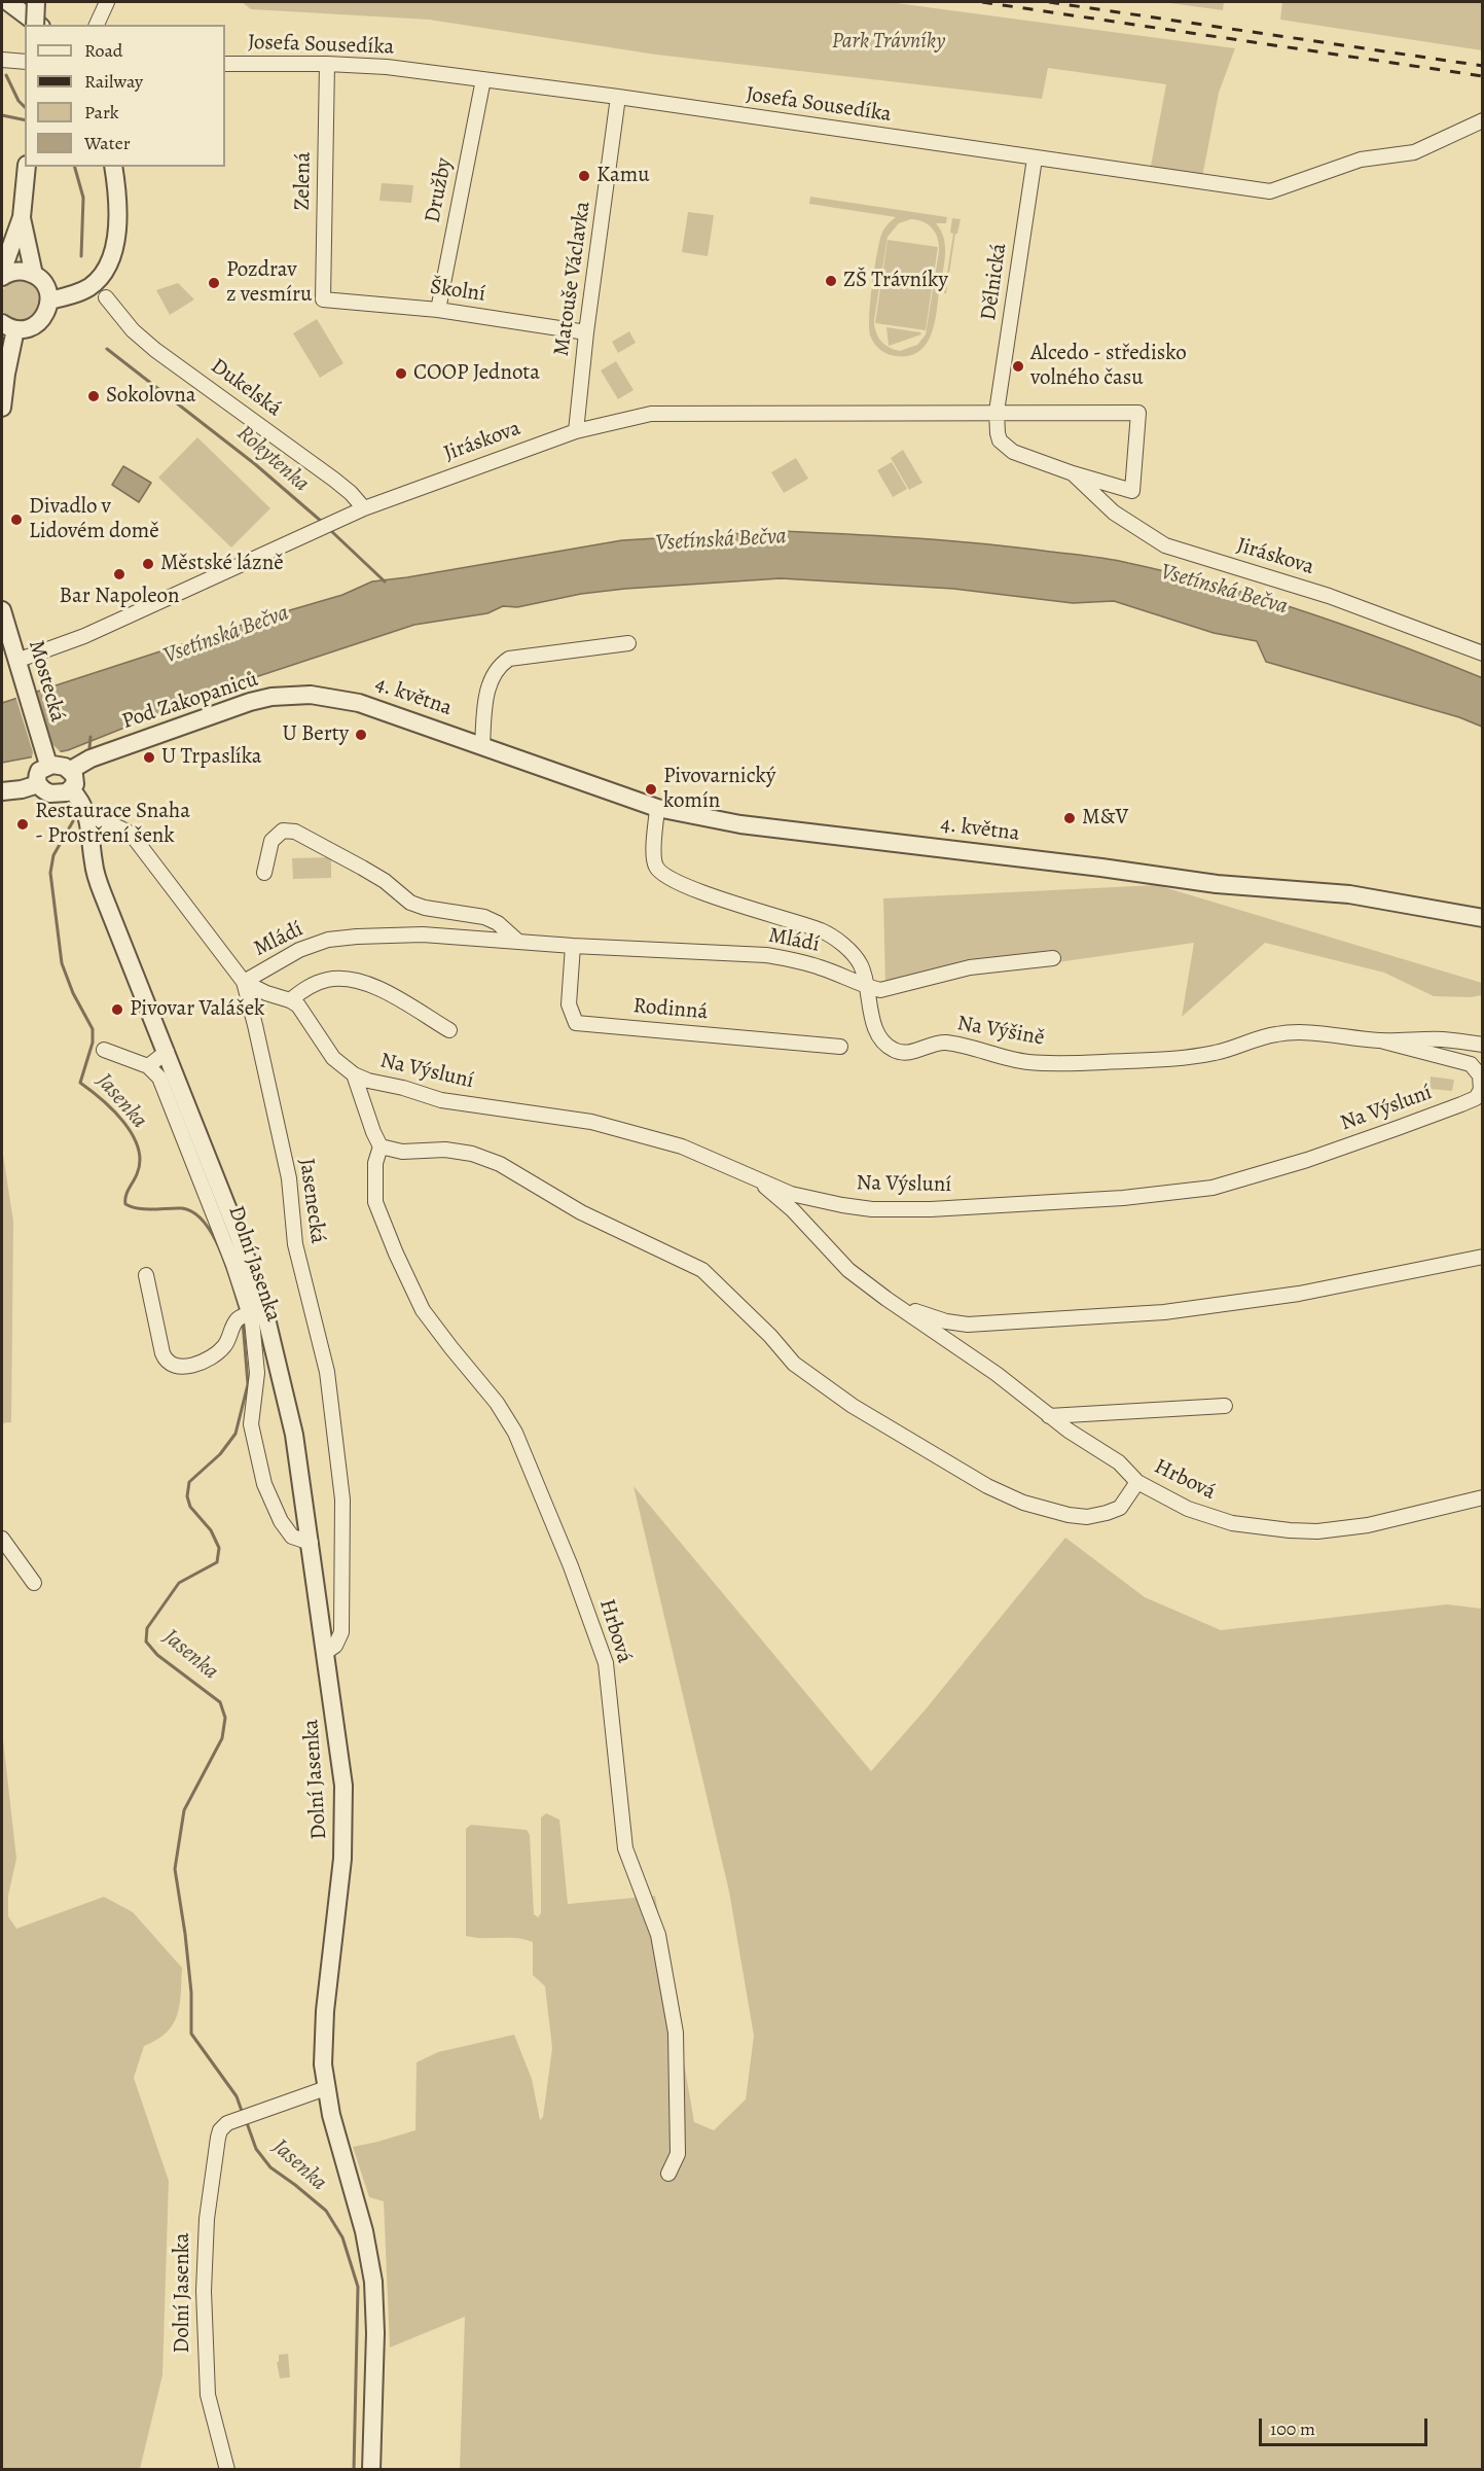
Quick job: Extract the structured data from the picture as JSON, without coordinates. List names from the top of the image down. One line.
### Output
{"streets":{"street":["Josefa Sousedíka","Zelená","Družby","Matouše Václavka","Dělnická","Školní","Dukelská","Jiráskova","Mostecká","4. května","Pod Zakopaniců","Mládí","Rodinná","Na Výšině","Na Výsluní","Jasenecká","Dolní Jasenka","Hrbová"]},"crossings":[["Josefa Sousedíka","Zelená"],["Josefa Sousedíka","Družby"],["Josefa Sousedíka","Matouše Václavka"],["Josefa Sousedíka","Dělnická"],["Zelená","Školní"],["Družby","Školní"],["Matouše Václavka","Školní"],["Matouše Václavka","Jiráskova"],["Dělnická","Jiráskova"],["Dukelská","Jiráskova"],["Jiráskova","Mostecká"],["Mostecká","Pod Zakopaniců"],["Mostecká","Dolní Jasenka"],["4. května","Pod Zakopaniců"],["4. května","Na Výšině"],["Pod Zakopaniců","Dolní Jasenka"],["Mládí","Rodinná"],["Mládí","Na Výšině"],["Mládí","Na Výsluní"],["Mládí","Jasenecká"],["Na Výšině","Na Výsluní"],["Na Výsluní","Jasenecká"],["Na Výsluní","Hrbová"],["Jasenecká","Dolní Jasenka"]],"water":["Rokytenka","Vsetínská Bečva","Jasenka"],"parks":["Park Trávníky"],"places":["Kamu","ZŠ Trávníky","Pozdrav z vesmíru","Alcedo - středisko volného času","COOP Jednota","Sokolovna","Divadlo v Lidovém domě","Městské lázně","Bar Napoleon","U Berty","U Trpaslíka","Pivovarnický komín","M&V","Restaurace Snaha - Prostření šenk","Pivovar Valášek"],"legend":["Road","Railway","Park","Water"],"scale_bar":"100 m"}
